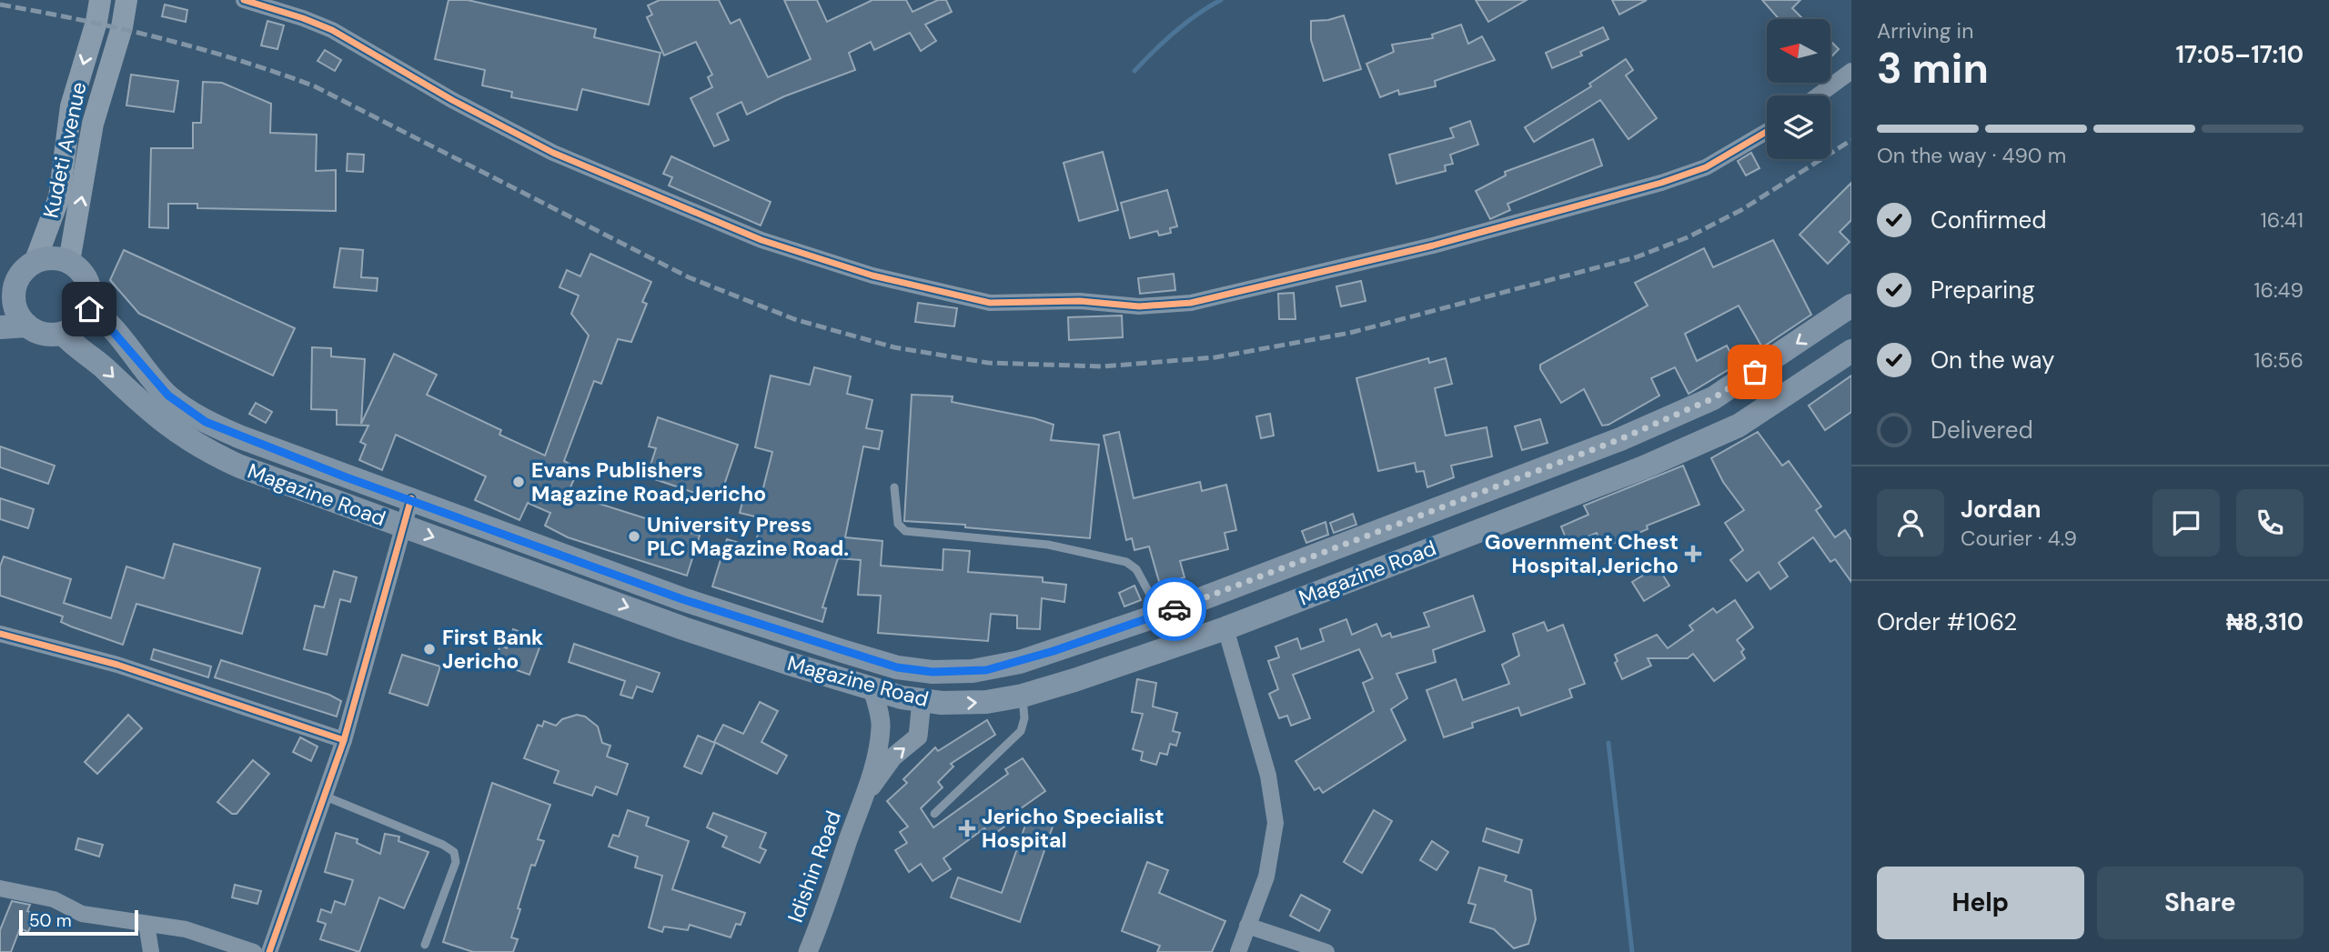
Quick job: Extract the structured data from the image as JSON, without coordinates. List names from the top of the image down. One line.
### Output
{"streets":{"main road":["Kudeti Avenue","Magazine Road"],"street":["Idishin Road"]},"crossings":[["Kudeti Avenue","Magazine Road"]],"places":{"other":["Evans Publishers Magazine Road,Jericho","University Press PLC Magazine Road.","First Bank Jericho"],"health":["Government Chest Hospital,Jericho","Jericho Specialist Hospital"]},"scale_bar":"50 m","north":"left","page":{"heading":["3 min","Arriving in","17:05–17:10"],"panel":["Jordan","Courier · 4.9","Order #1062","₦8,310"],"bar":"On the way · 490 m","list":[["Confirmed","16:41"],["Preparing","16:49"],["On the way","16:56"],"Delivered"],"buttons":["Help","Share"],"scale":"50 m"}}
